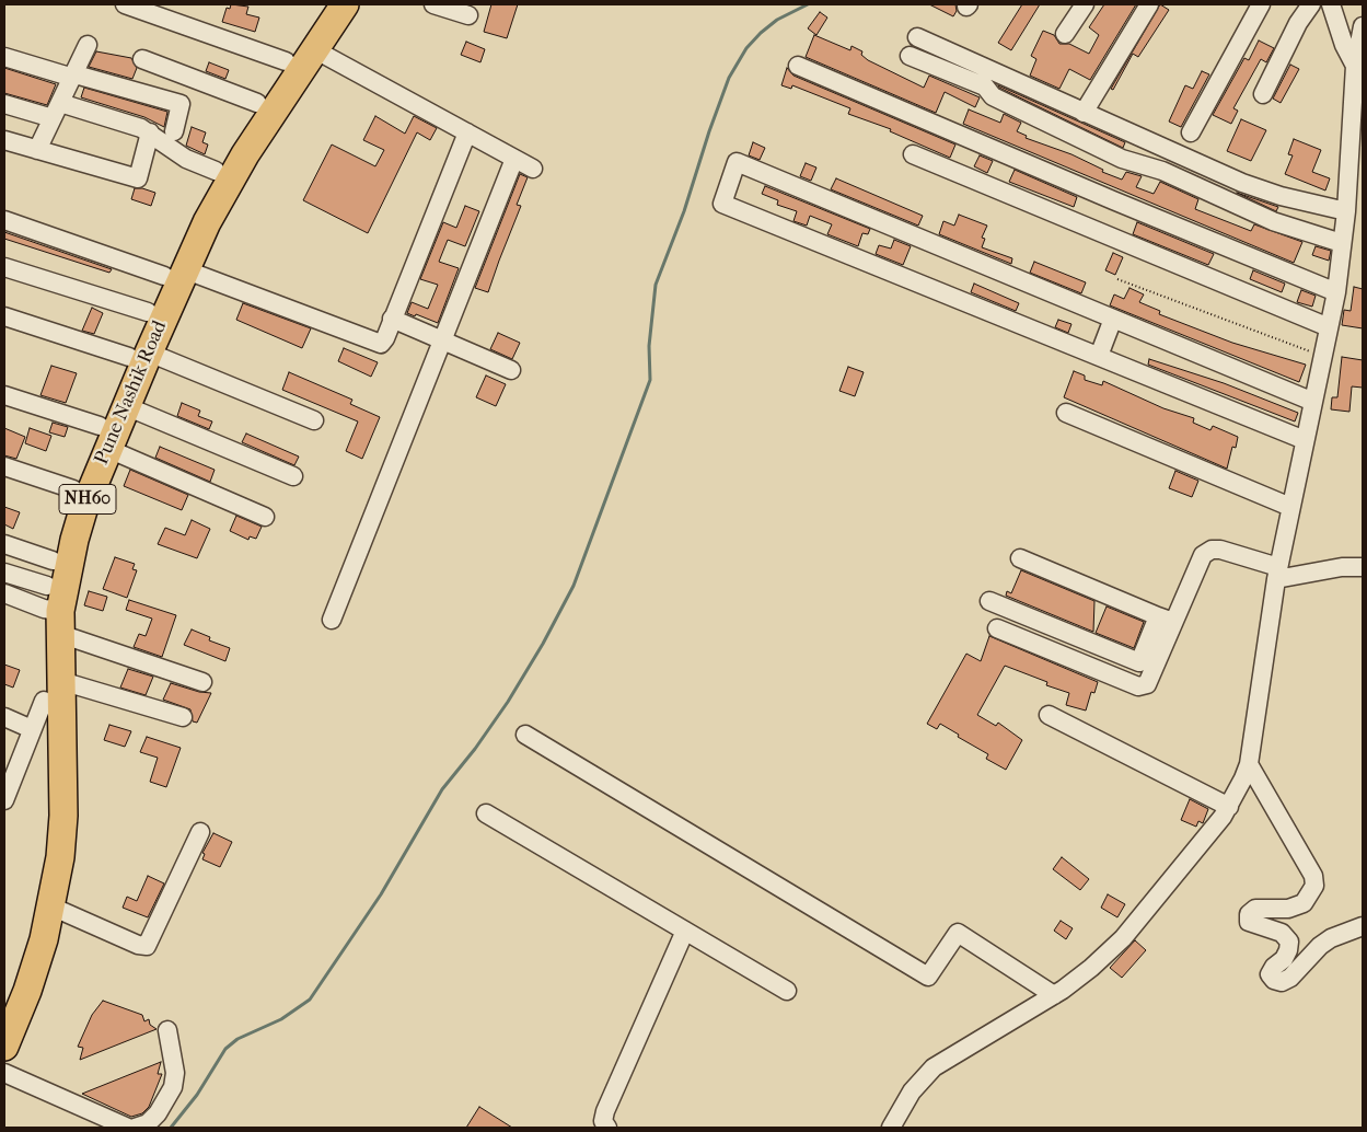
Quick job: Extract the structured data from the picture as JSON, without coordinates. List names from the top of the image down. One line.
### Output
{"streets":{"highway":["Pune Nashik Road","NH60"]}}
